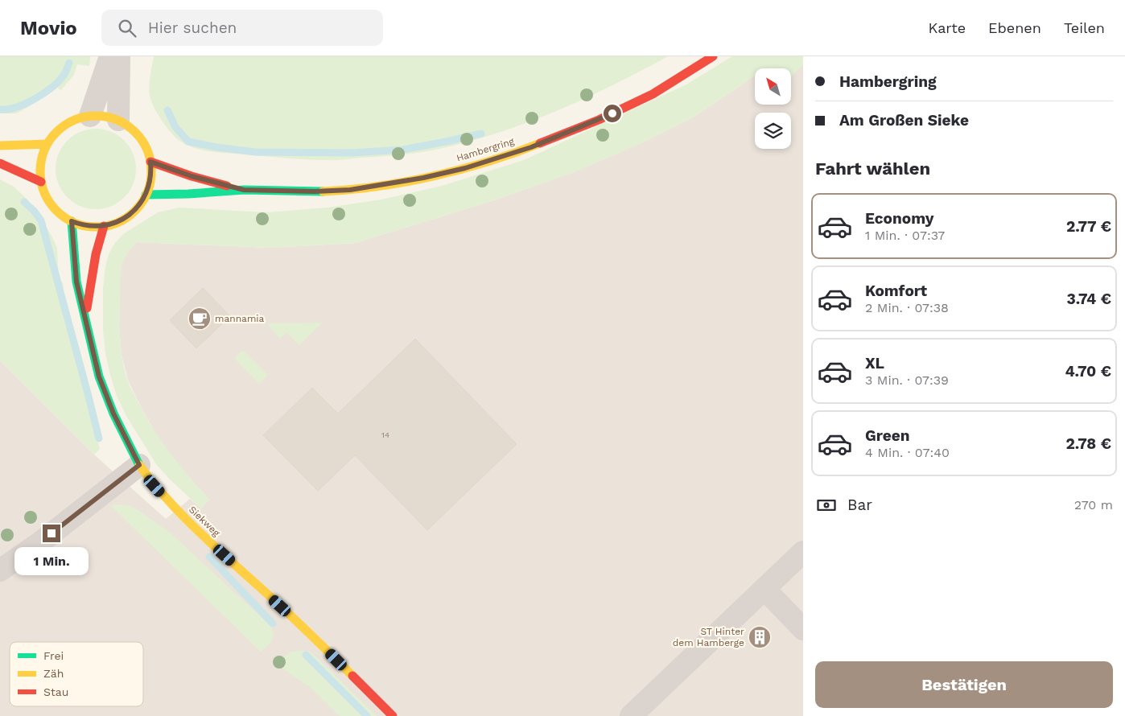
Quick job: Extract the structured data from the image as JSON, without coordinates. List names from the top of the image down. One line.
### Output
{"streets":{"main road":["Hambergring","Siekweg"]},"crossings":[["Hambergring","Siekweg"]],"places":{"cafe":["mannamia"],"building":["ST Hinter dem Hamberge"]},"house_numbers":["14"],"legend":["Frei","Zäh","Stau"],"north":"top left","page":{"header":"Movio","search":"Hier suchen","nav":["Karte","Ebenen","Teilen"],"banner":["Hambergring","Am Großen Sieke"],"heading":"Fahrt wählen","list":[{"name":"Economy","note":"1 Min. · 07:37","value":"2.77 €"},{"name":"Komfort","note":"2 Min. · 07:38","value":"3.74 €"},{"name":"XL","note":"3 Min. · 07:39","value":"4.70 €"},{"name":"Green","note":"4 Min. · 07:40","value":"2.78 €"}],"pay":["Bar","270 m"],"bubble":"1 Min.","buttons":"Bestätigen"}}
